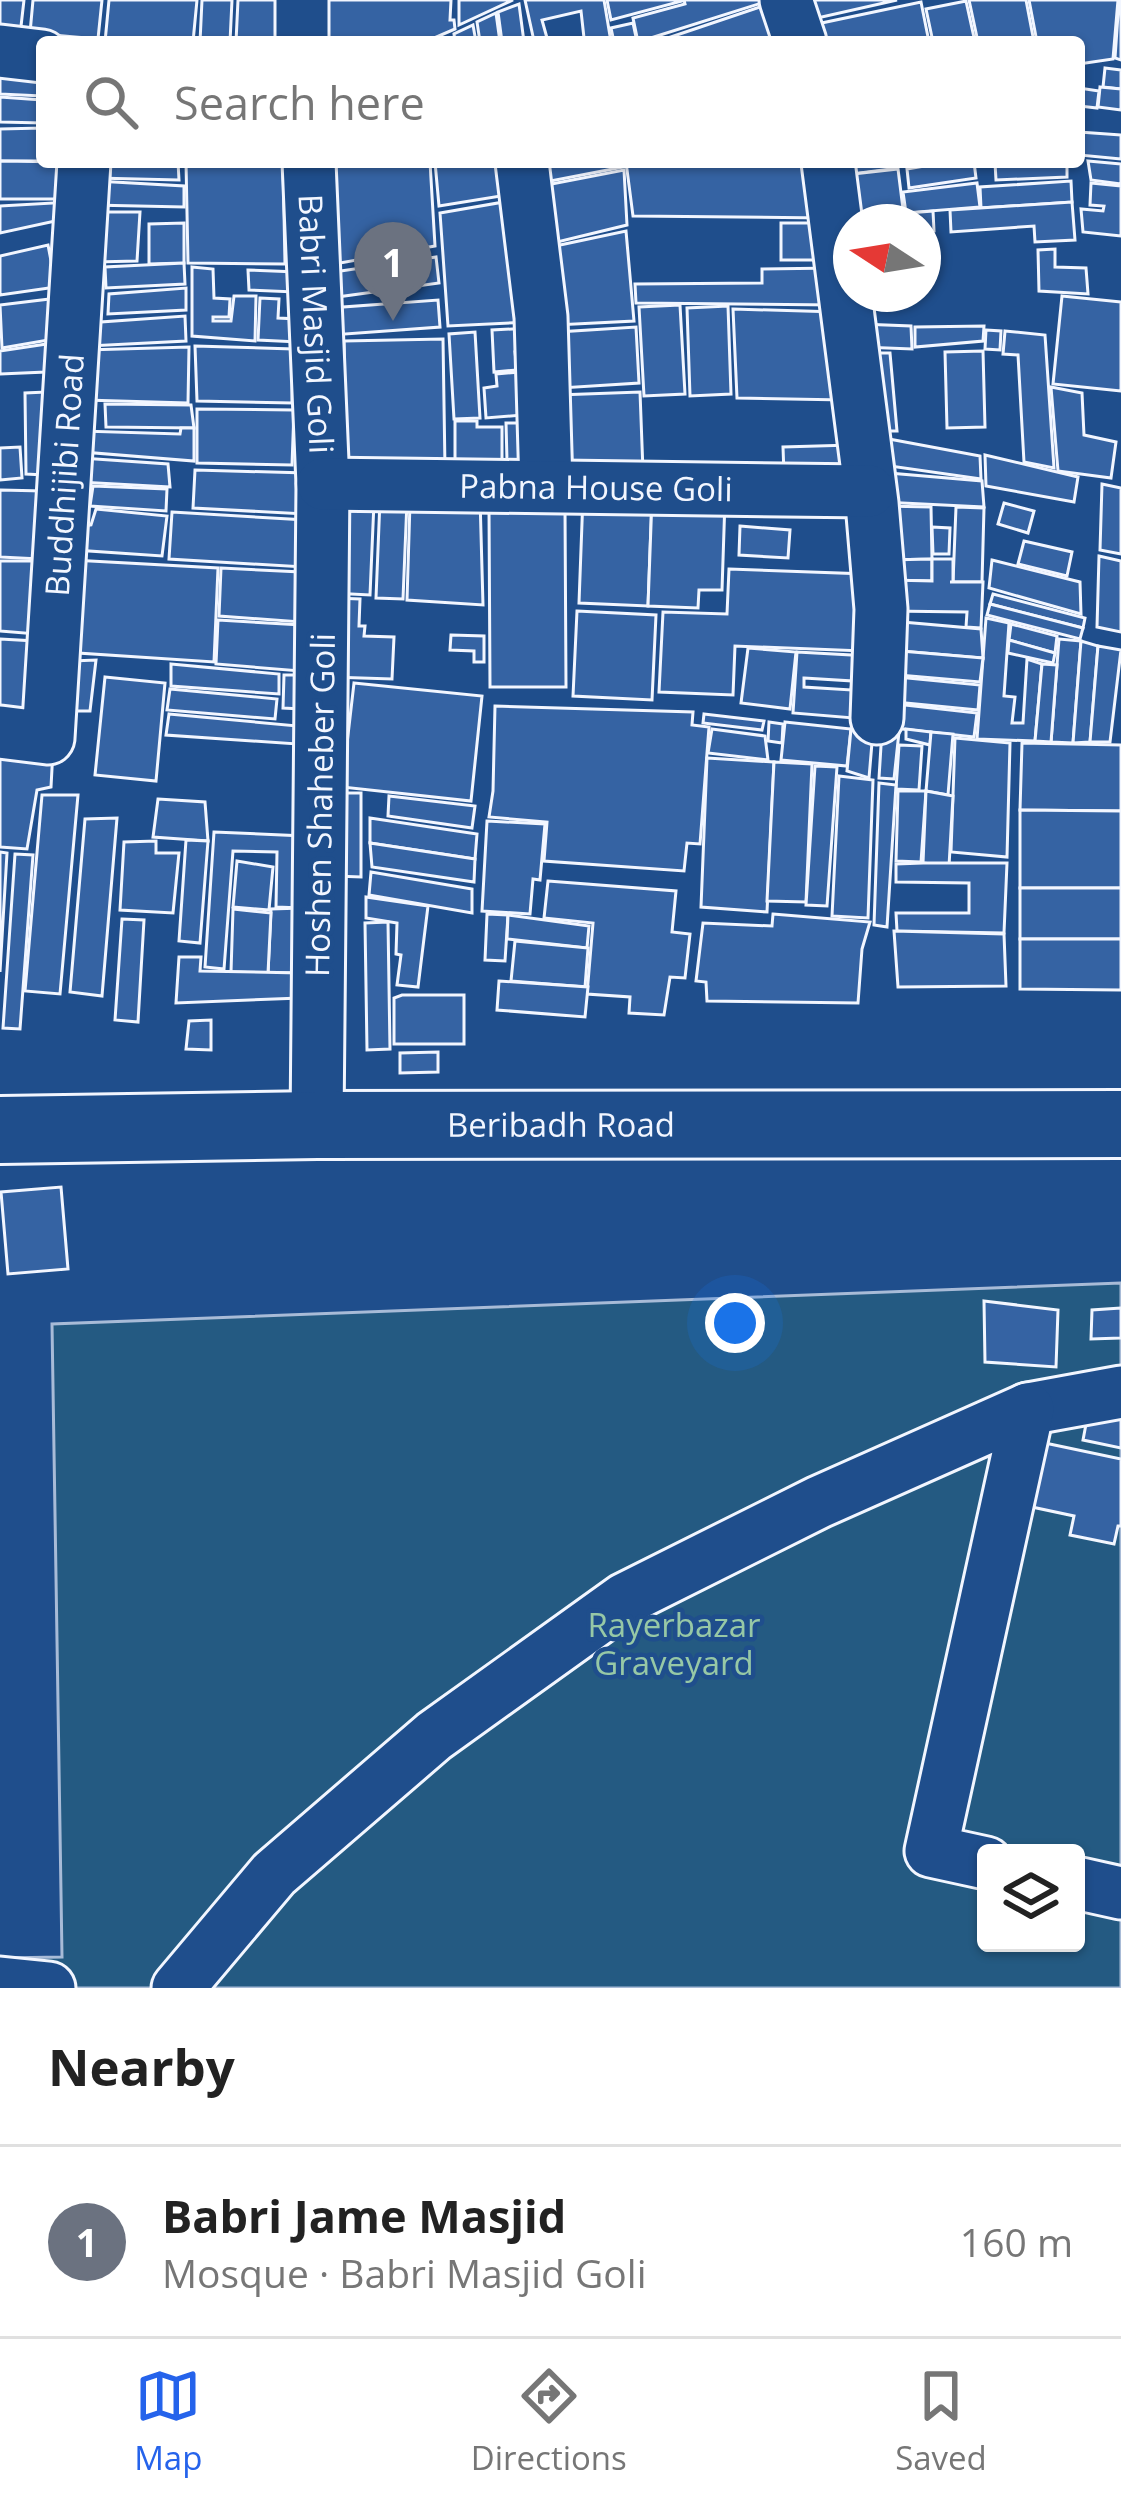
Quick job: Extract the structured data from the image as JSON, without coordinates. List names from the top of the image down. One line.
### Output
{"streets":{"highway":["Beribadh Road"],"street":["Babri Masjid Goli","Buddhijibi Road","Pabna House Goli","Hoshen Shaheber Goli"]},"crossings":[["Babri Masjid Goli","Pabna House Goli"],["Babri Masjid Goli","Hoshen Shaheber Goli"],["Pabna House Goli","Hoshen Shaheber Goli"],["Hoshen Shaheber Goli","Beribadh Road"]],"parks":["Rayerbazar Graveyard"],"north":"left","page":{"search":"Search here","pins":"1","heading":"Nearby","list":[{"mark":"1","name":"Babri Jame Masjid","note":"Mosque · Babri Masjid Goli","value":"160 m"}],"nav":["Map","Directions","Saved"]}}
